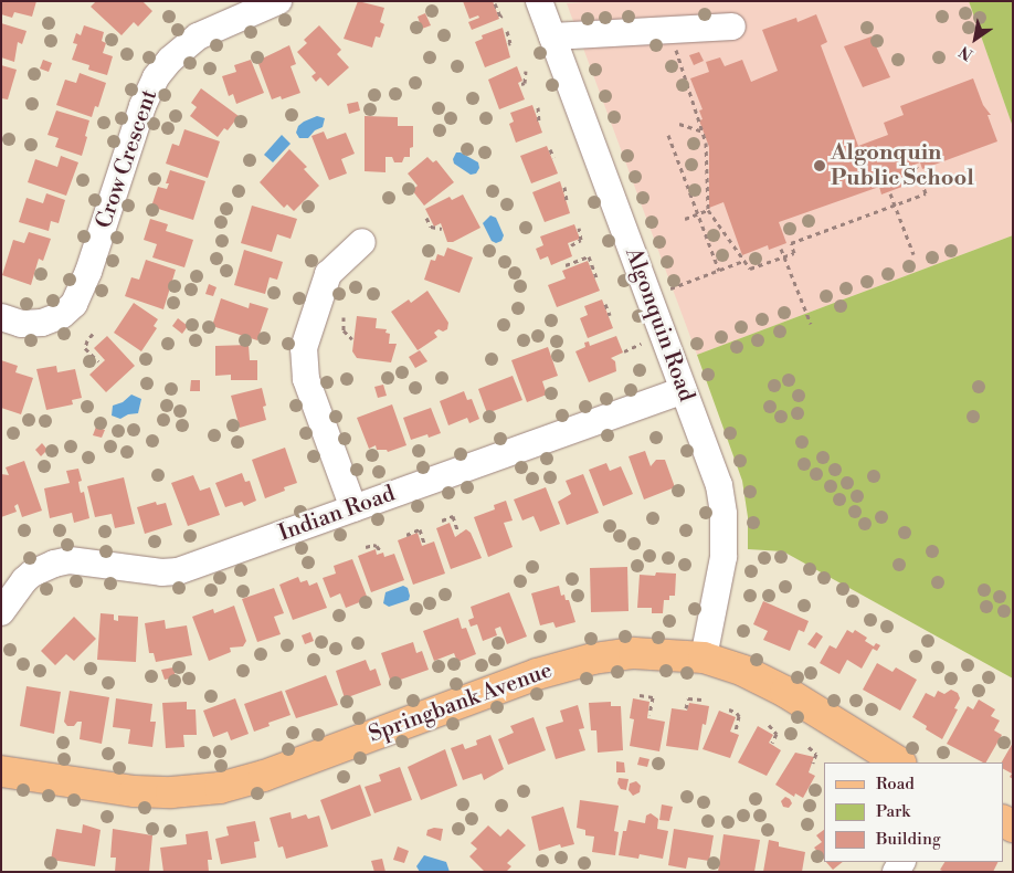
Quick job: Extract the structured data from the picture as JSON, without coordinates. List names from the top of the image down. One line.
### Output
{"streets":{"main road":["Springbank Avenue"],"street":["Crow Crescent","Algonquin Road","Indian Road"]},"crossings":[["Algonquin Road","Indian Road"],["Algonquin Road","Springbank Avenue"]],"places":["Algonquin Public School"],"legend":["Road","Park","Building"],"north":"bottom left"}
